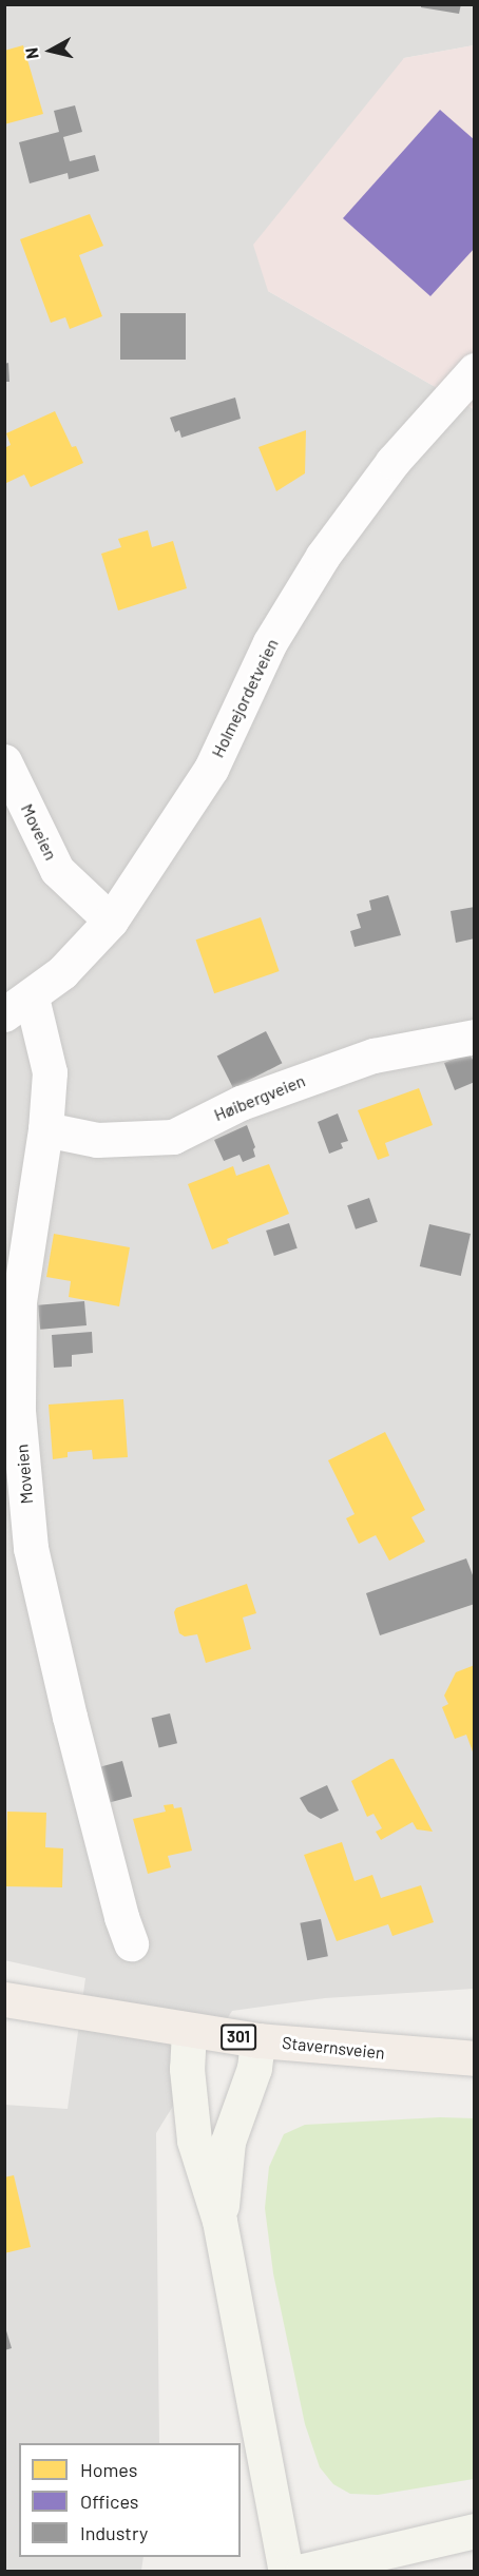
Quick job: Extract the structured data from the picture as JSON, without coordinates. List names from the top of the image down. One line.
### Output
{"streets":{"main road":["301","Stavernsveien"],"street":["Holmejordetveien","Moveien","Høibergveien"]},"crossings":[["Holmejordetveien","Moveien"],["Moveien","Høibergveien"]],"legend":["Homes","Offices","Industry"],"north":"left"}
